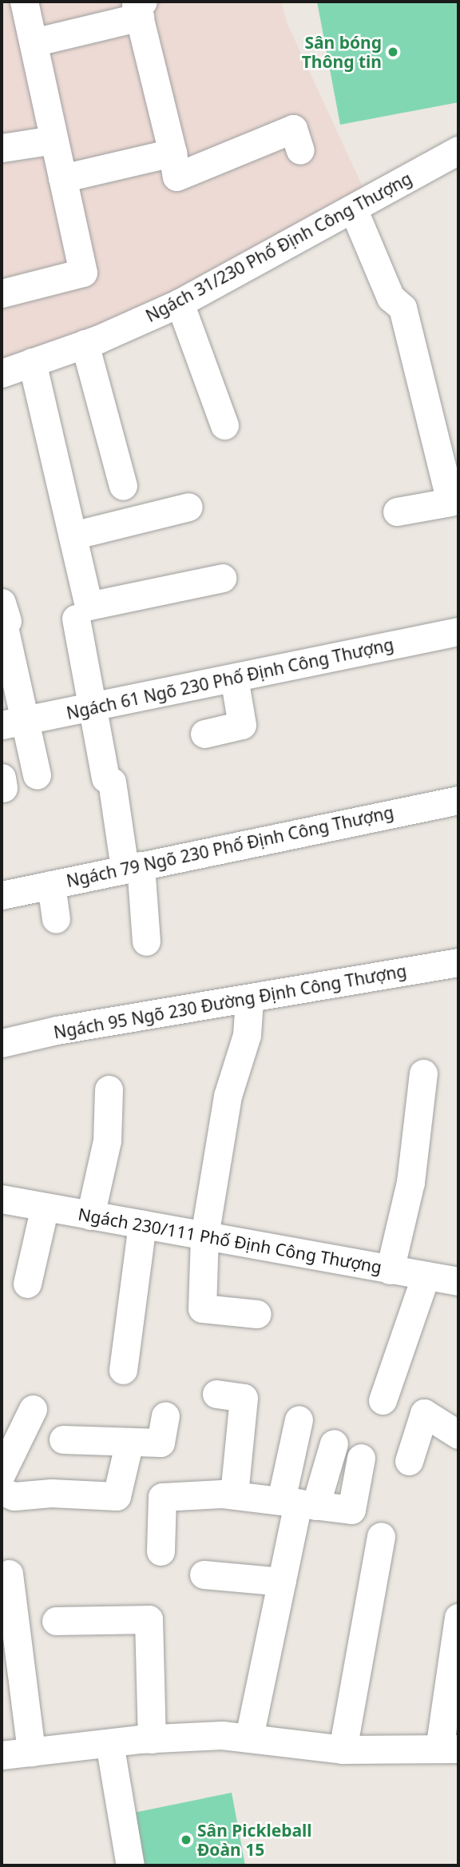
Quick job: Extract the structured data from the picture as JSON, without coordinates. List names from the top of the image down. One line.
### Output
{"streets":{"street":["Ngách 31/230 Phố Định Công Thượng","Ngách 61 Ngõ 230 Phố Định Công Thượng","Ngách 79 Ngõ 230 Phố Định Công Thượng","Ngách 95 Ngõ 230 Đường Định Công Thượng","Ngách 230/111 Phố Định Công Thượng"]},"places":["Sân bóng Thông tin","Sân Pickleball Đoàn 15"]}
